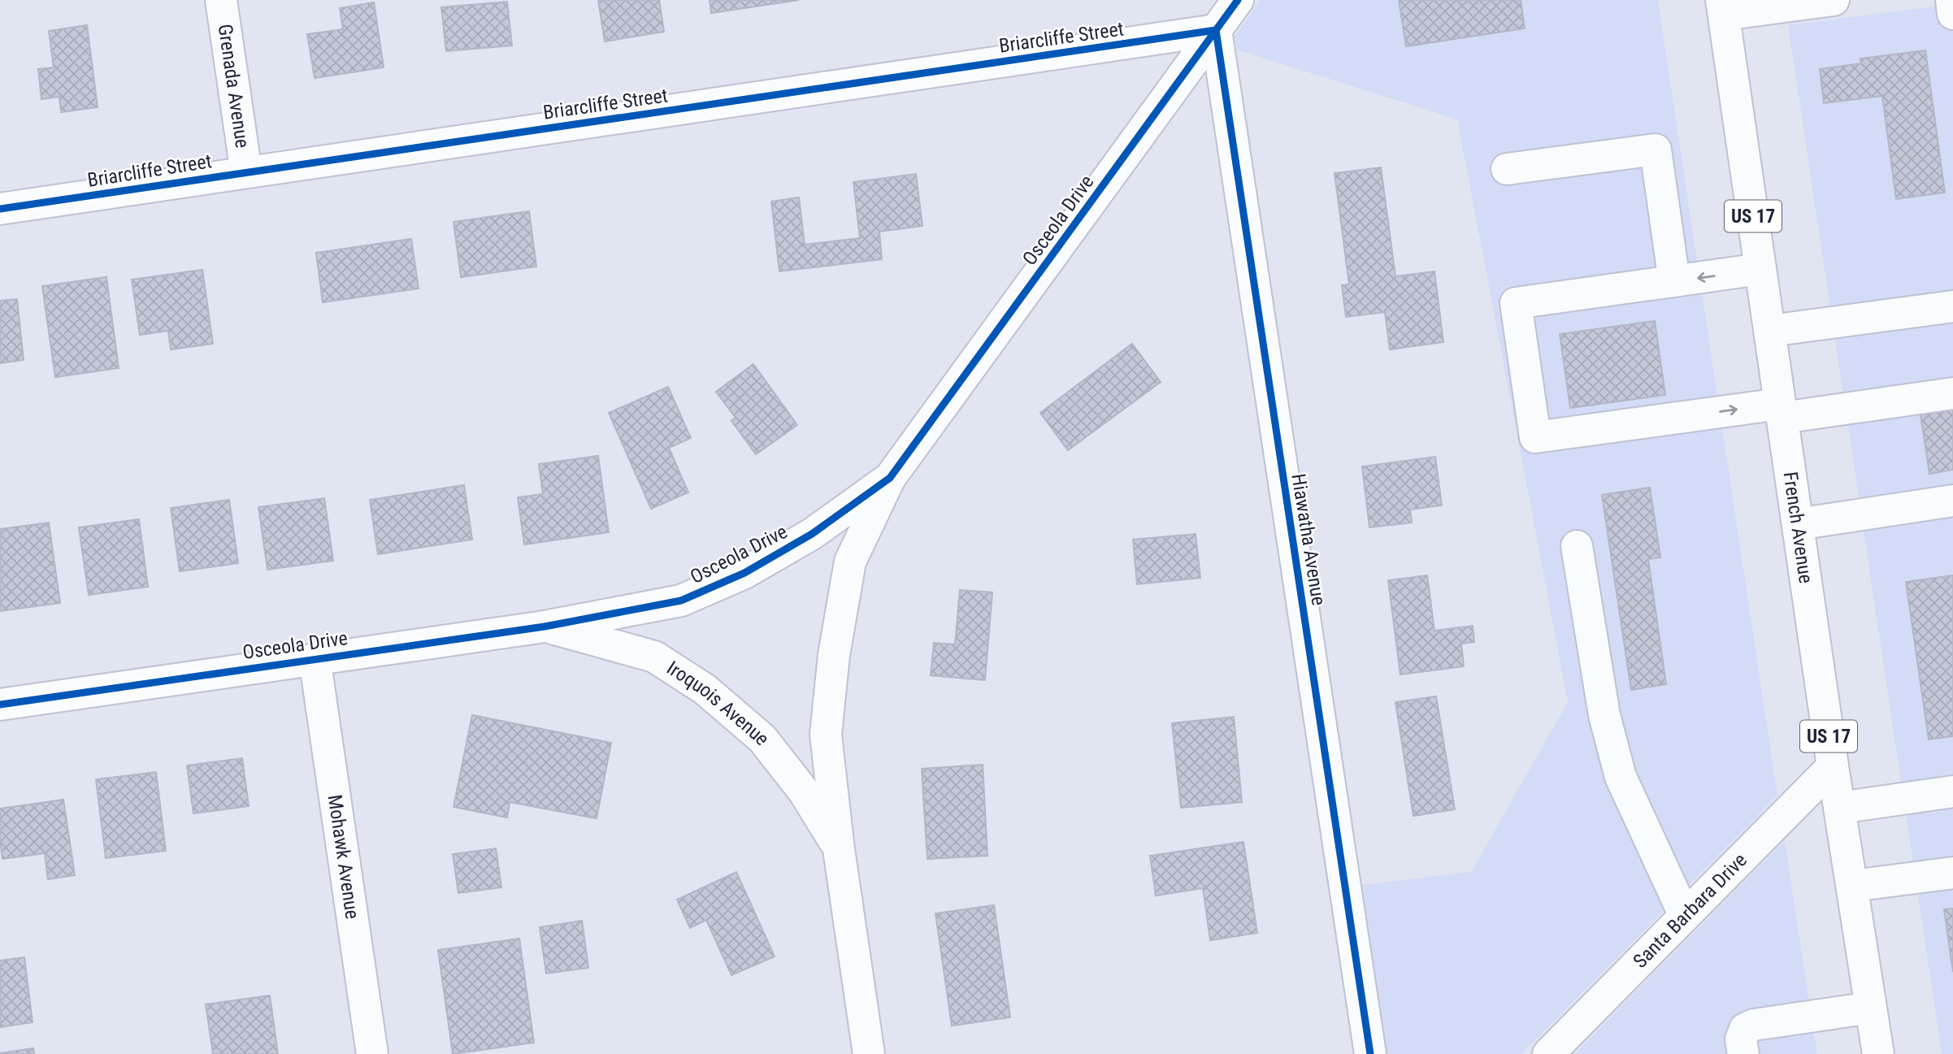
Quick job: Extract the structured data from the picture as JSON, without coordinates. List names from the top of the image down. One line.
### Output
{"streets":{"street":["Briarcliffe Street","Grenada Avenue","US 17","Osceola Drive","French Avenue","Hiawatha Avenue","Iroquois Avenue","Mohawk Avenue","Santa Barbara Drive"]},"crossings":[["Briarcliffe Street","Grenada Avenue"],["Briarcliffe Street","Osceola Drive"],["Briarcliffe Street","Hiawatha Avenue"],["Osceola Drive","Hiawatha Avenue"],["Osceola Drive","Iroquois Avenue"],["Osceola Drive","Mohawk Avenue"],["French Avenue","Santa Barbara Drive"]]}
